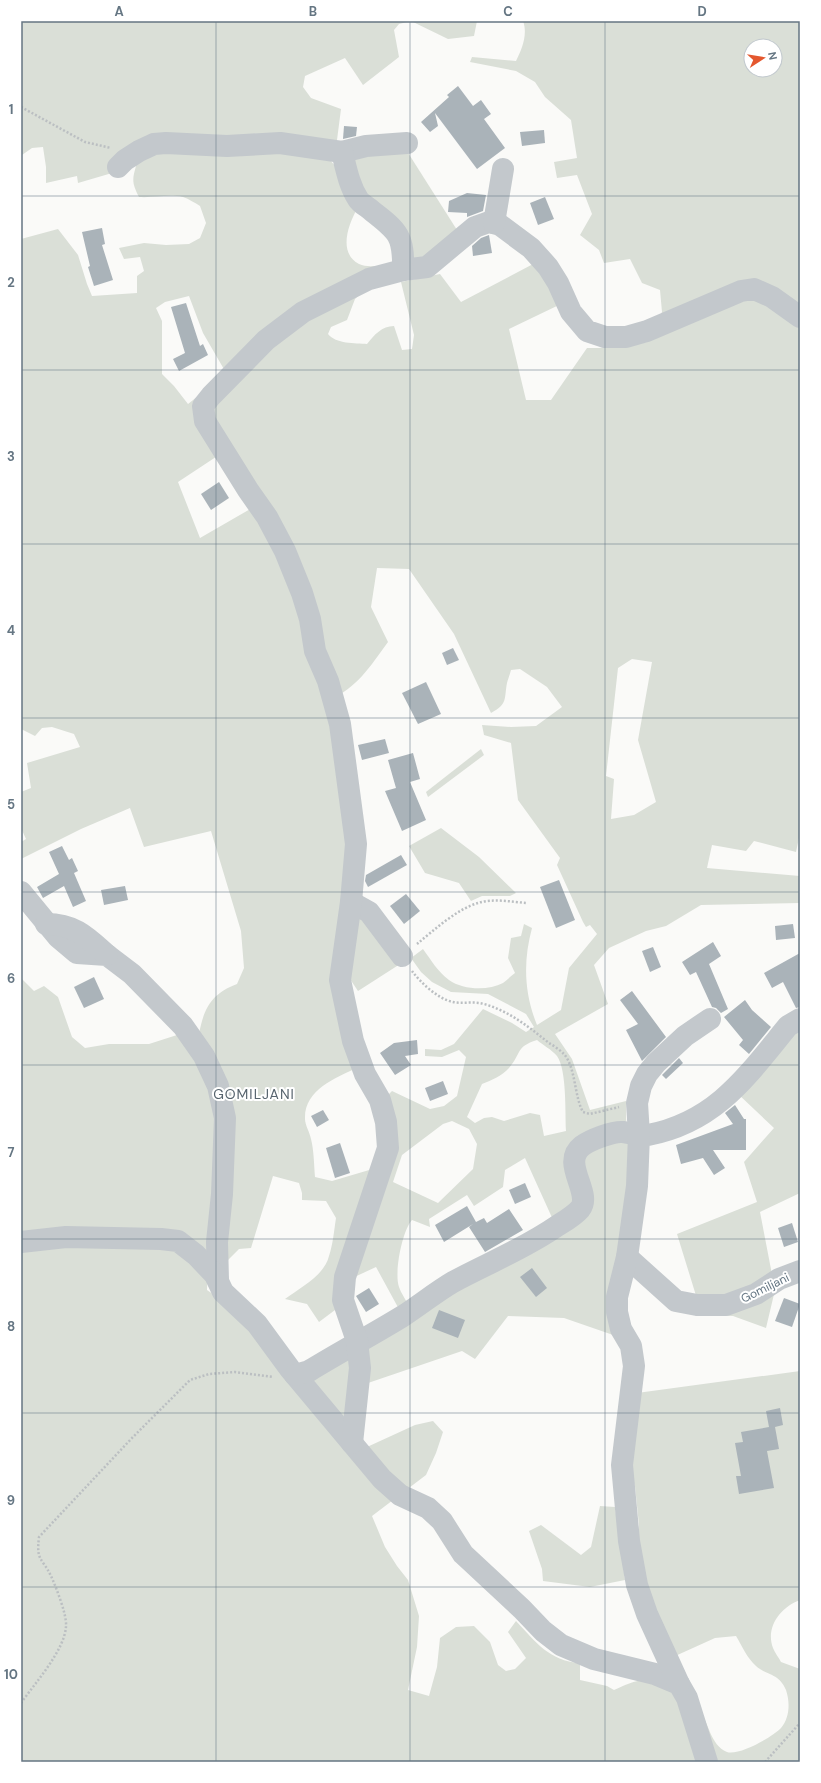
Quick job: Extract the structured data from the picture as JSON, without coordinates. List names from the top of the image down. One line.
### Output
{"streets":{"street":["Gomiljani"]},"districts":["GOMILJANI"],"north":"right","grid":{"columns":["A","B","C","D"],"rows":["1","2","3","4","5","6","7","8","9","10"]}}
